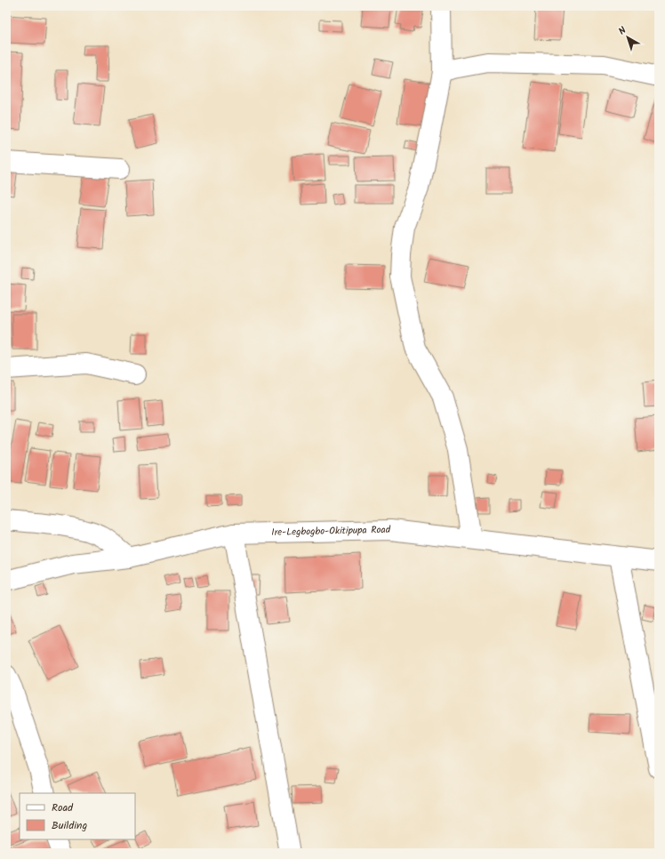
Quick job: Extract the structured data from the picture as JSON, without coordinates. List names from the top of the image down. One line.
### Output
{"streets":{"street":["Ire-Legbogbo-Okitipupa Road"]},"legend":["Road","Building"],"north":"top left"}
